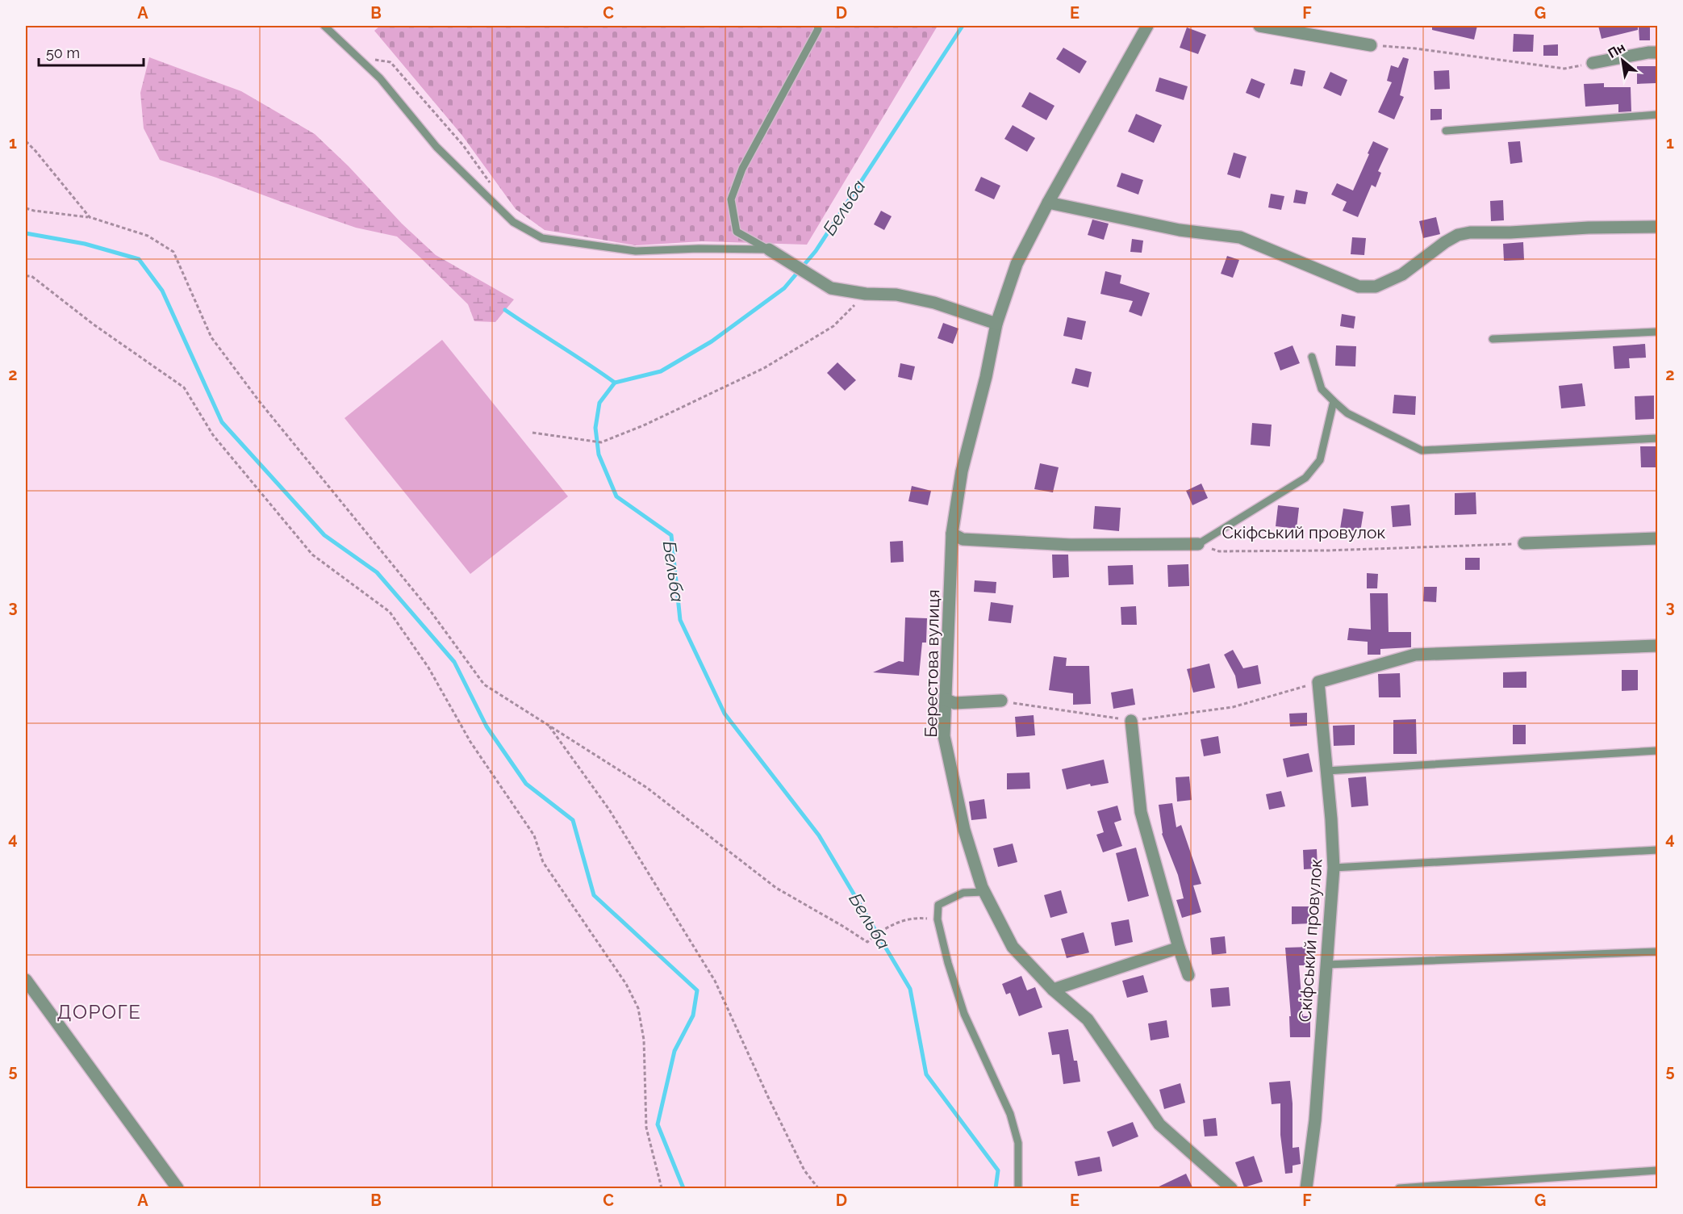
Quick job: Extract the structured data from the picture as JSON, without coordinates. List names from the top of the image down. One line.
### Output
{"streets":{"street":["Скіфський провулок","Берестова вулиця"]},"crossings":[["Скіфський провулок","Берестова вулиця"]],"districts":["ДОРОГЕ"],"water":["Бельба"],"scale_bar":"50 m","north":"top left","grid":{"columns":["A","B","C","D","E","F","G"],"rows":["1","2","3","4","5"]}}
